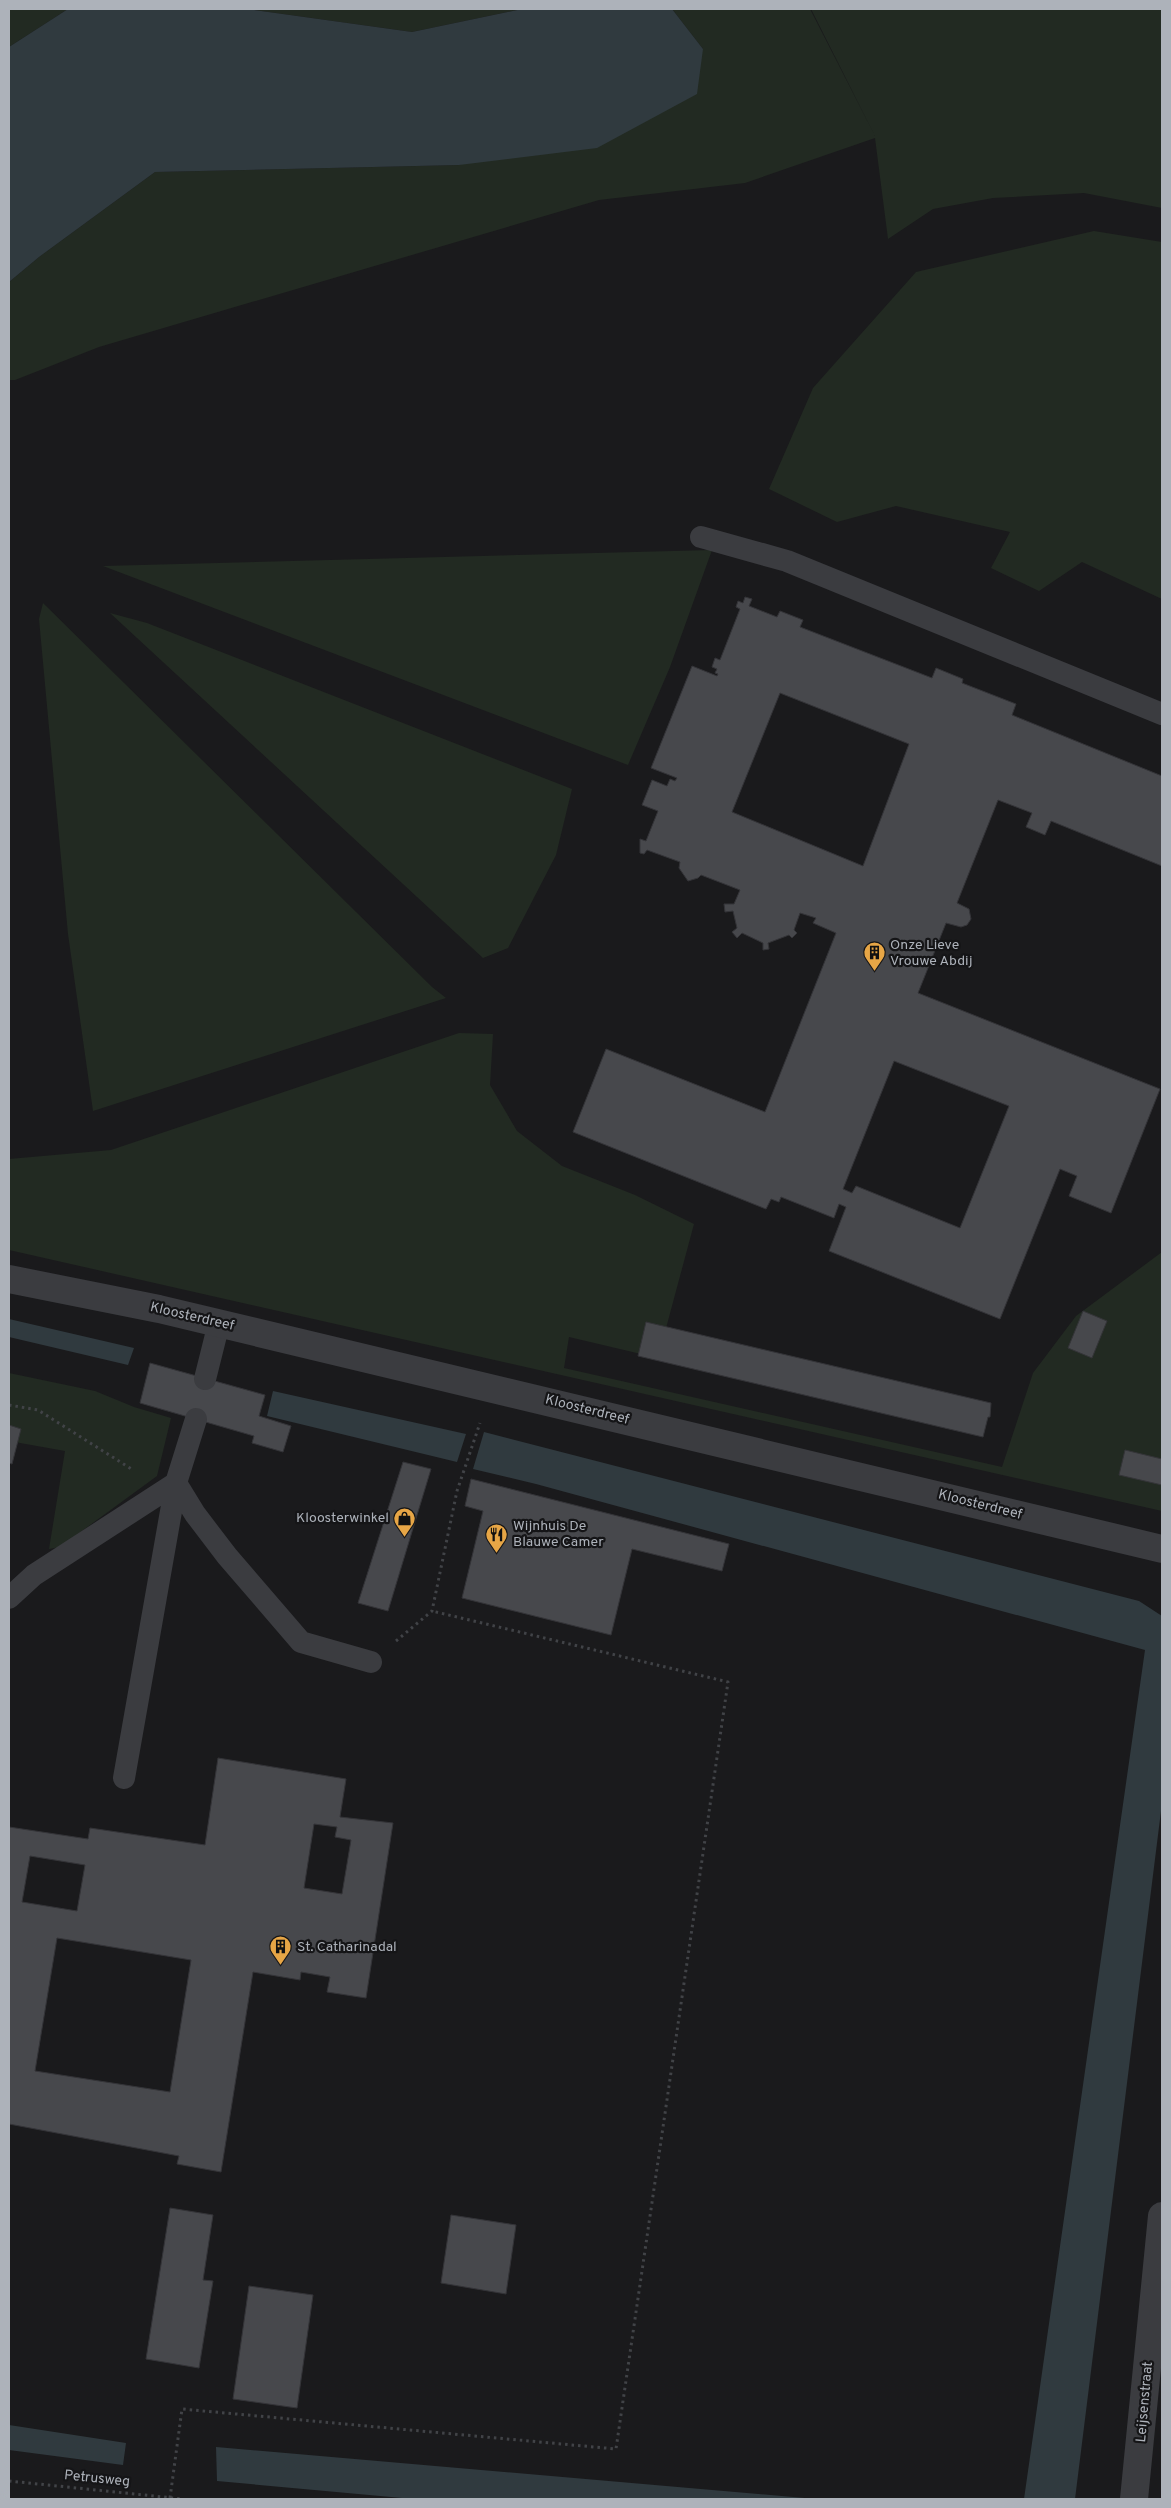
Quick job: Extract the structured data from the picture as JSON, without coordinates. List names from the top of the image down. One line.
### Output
{"streets":{"street":["Kloosterdreef","Leijsenstraat"],"path":["Petrusweg"]},"places":{"building":["Onze Lieve Vrouwe Abdij","St. Catharinadal"],"shop":["Kloosterwinkel"],"restaurant":["Wijnhuis De Blauwe Camer"]}}
